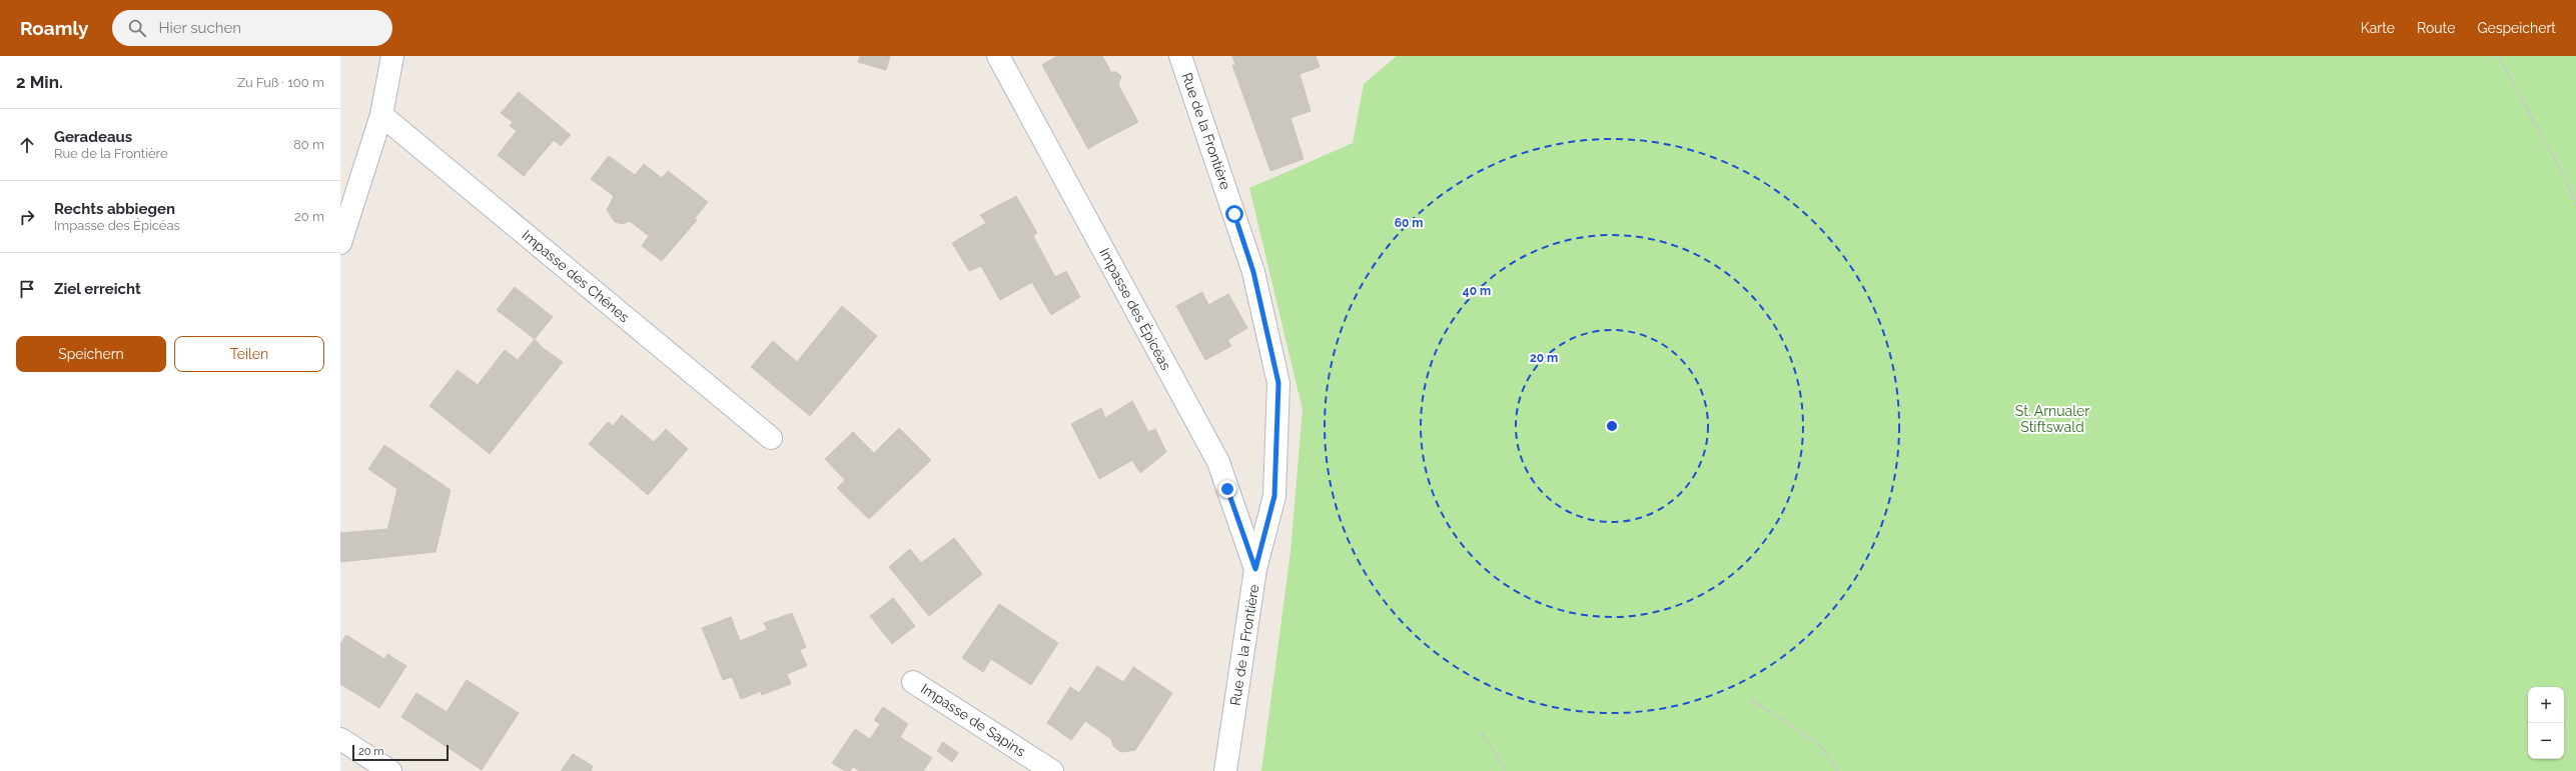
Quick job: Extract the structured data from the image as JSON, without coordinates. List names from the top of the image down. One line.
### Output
{"streets":{"street":["Rue de la Frontière","Impasse des Chênes","Impasse des Épicéas","Impasse de Sapins"]},"crossings":[["Rue de la Frontière","Impasse des Épicéas"]],"parks":["St. Arnualer Stiftswald"],"scale_bar":"20 m","page":{"header":"Roamly","search":"Hier suchen","nav":["Karte","Route","Gespeichert"],"heading":["2 Min.","Zu Fuß · 100 m"],"list":[["Geradeaus","Rue de la Frontière","80 m"],["Rechts abbiegen","Impasse des Épicéas","20 m"],"Ziel erreicht"],"buttons":["Speichern","Teilen"],"map_buttons":["+","−"],"scale":"20 m"},"rings":["60 m","40 m","20 m"]}
